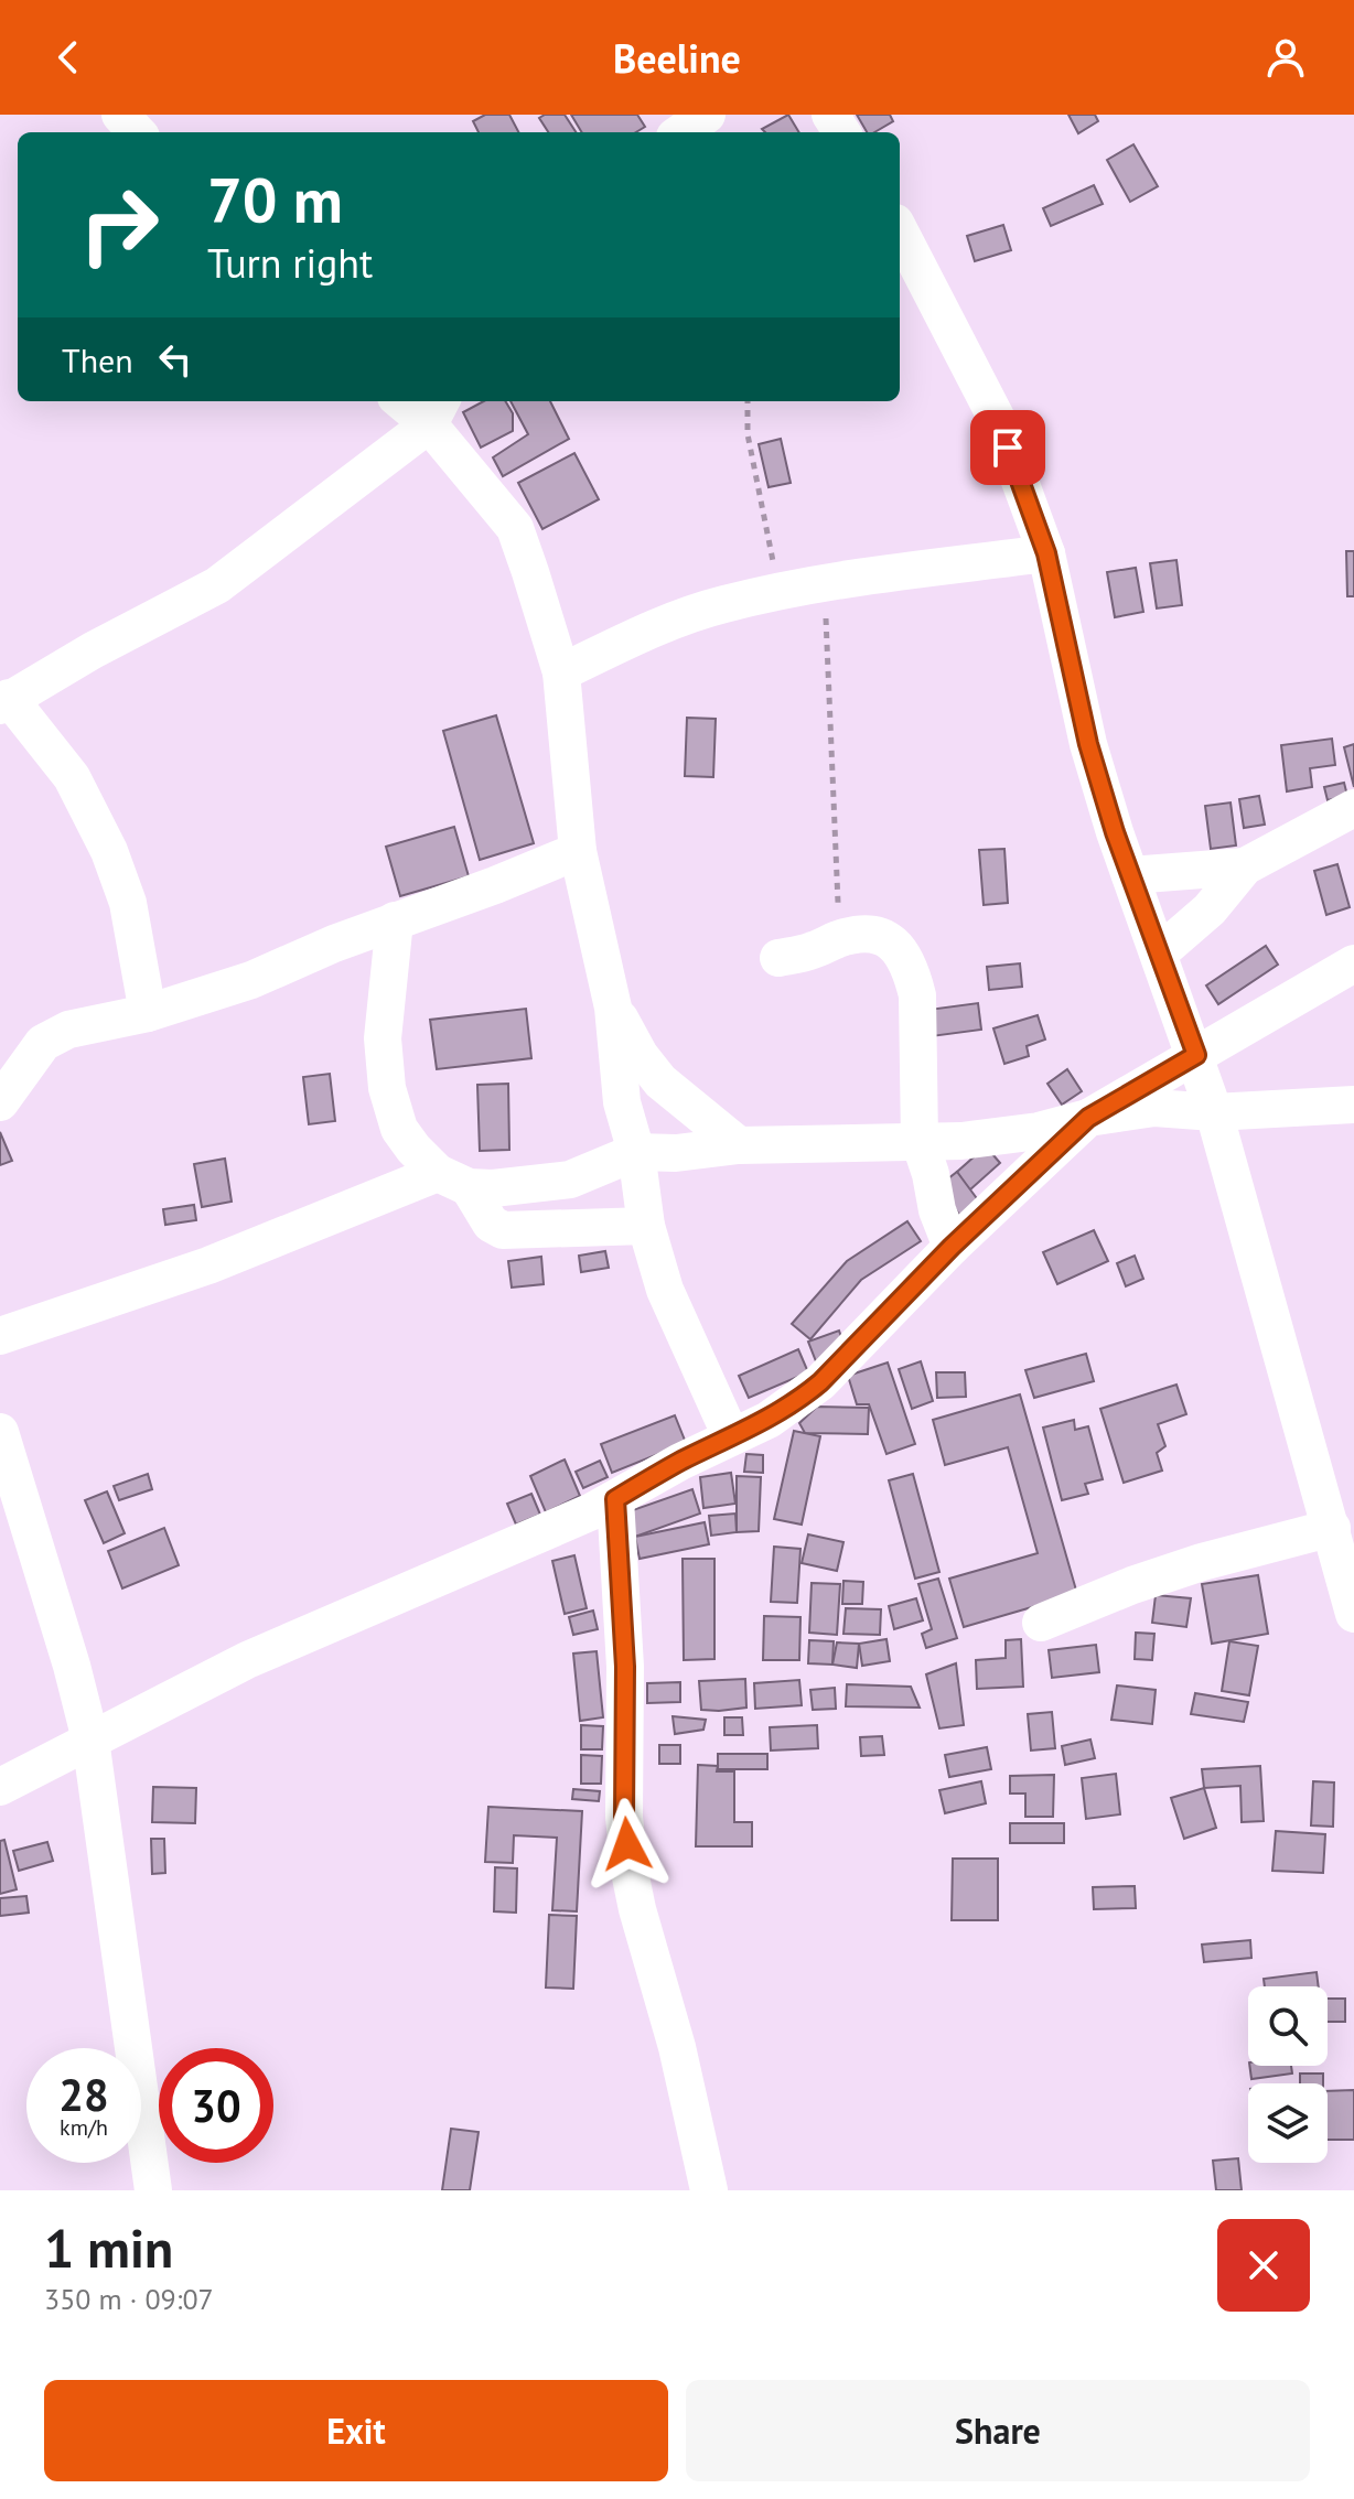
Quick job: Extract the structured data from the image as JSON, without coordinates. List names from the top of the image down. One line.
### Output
{"page":{"header":"Beeline","turn":["70 m","Turn right"],"then":"Then","speed":"28 km/h","limit":"30","heading":["1 min","350 m · 09:07"],"buttons":["Exit","Share"]}}
